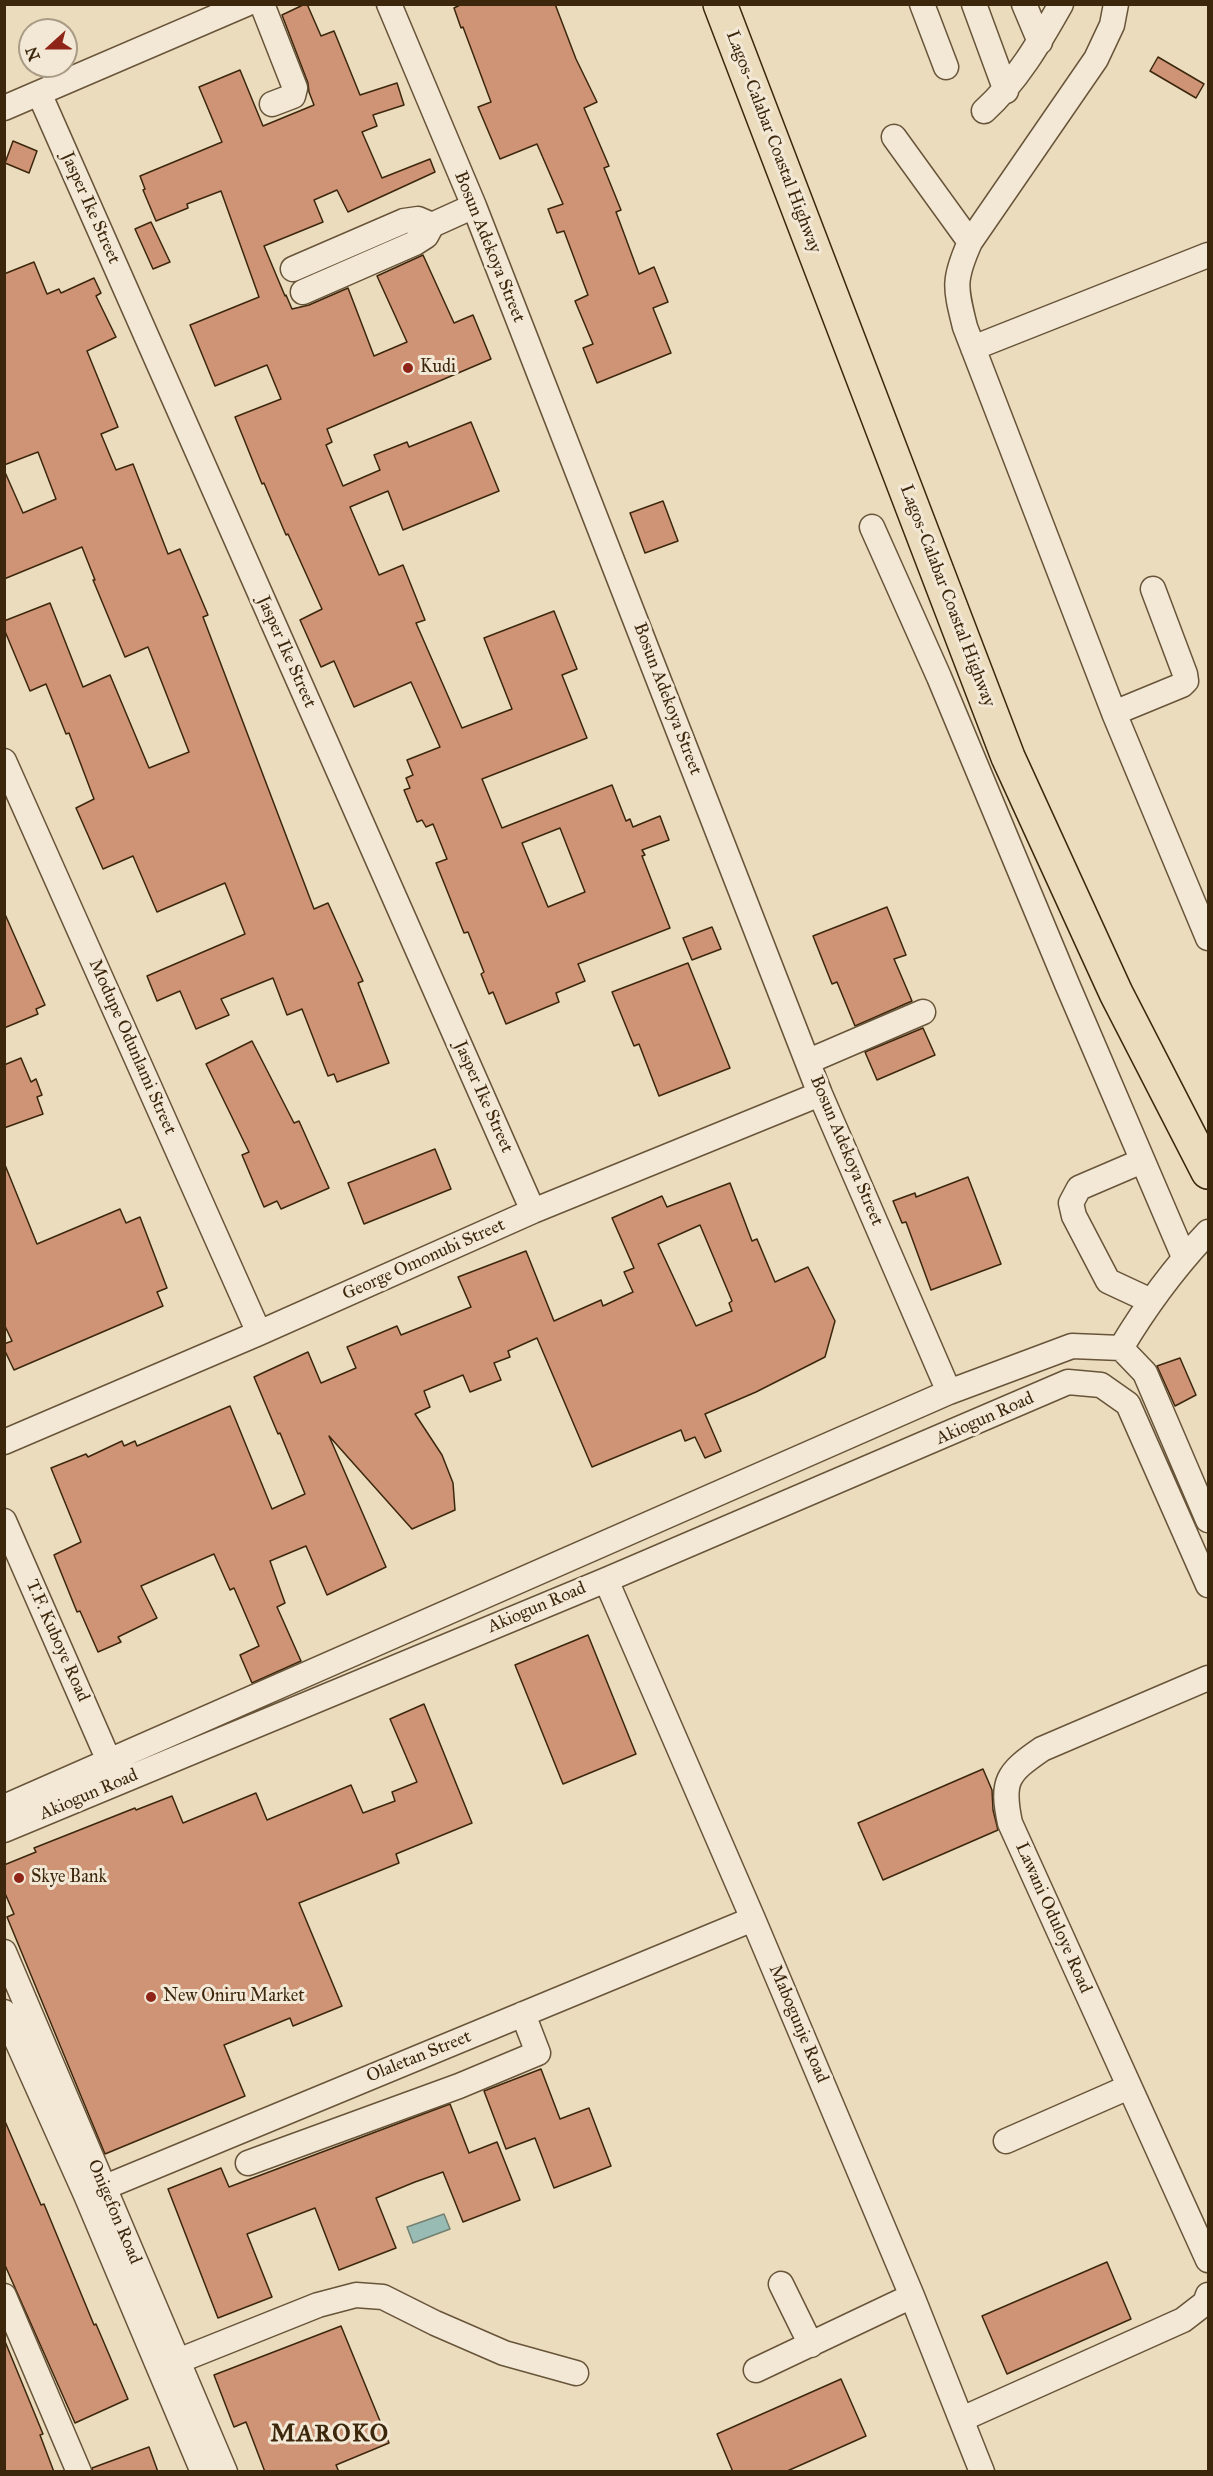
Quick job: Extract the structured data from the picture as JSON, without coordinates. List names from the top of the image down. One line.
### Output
{"streets":{"highway":["Lagos-Calabar Coastal Highway"],"street":["Jasper Ike Street","Bosun Adekoya Street","Modupe Odunlami Street","George Omonubi Street","Akiogun Road","T.F. Kuboye Road","Lawani Oduloye Road","Mabogunje Road","Olaletan Street","Onigefon Road"]},"crossings":[["Jasper Ike Street","George Omonubi Street"],["Bosun Adekoya Street","George Omonubi Street"],["Modupe Odunlami Street","George Omonubi Street"],["Akiogun Road","Mabogunje Road"],["Mabogunje Road","Olaletan Street"],["Olaletan Street","Onigefon Road"]],"districts":["MAROKO"],"places":["Kudi","Skye Bank","New Oniru Market"],"north":"left"}
